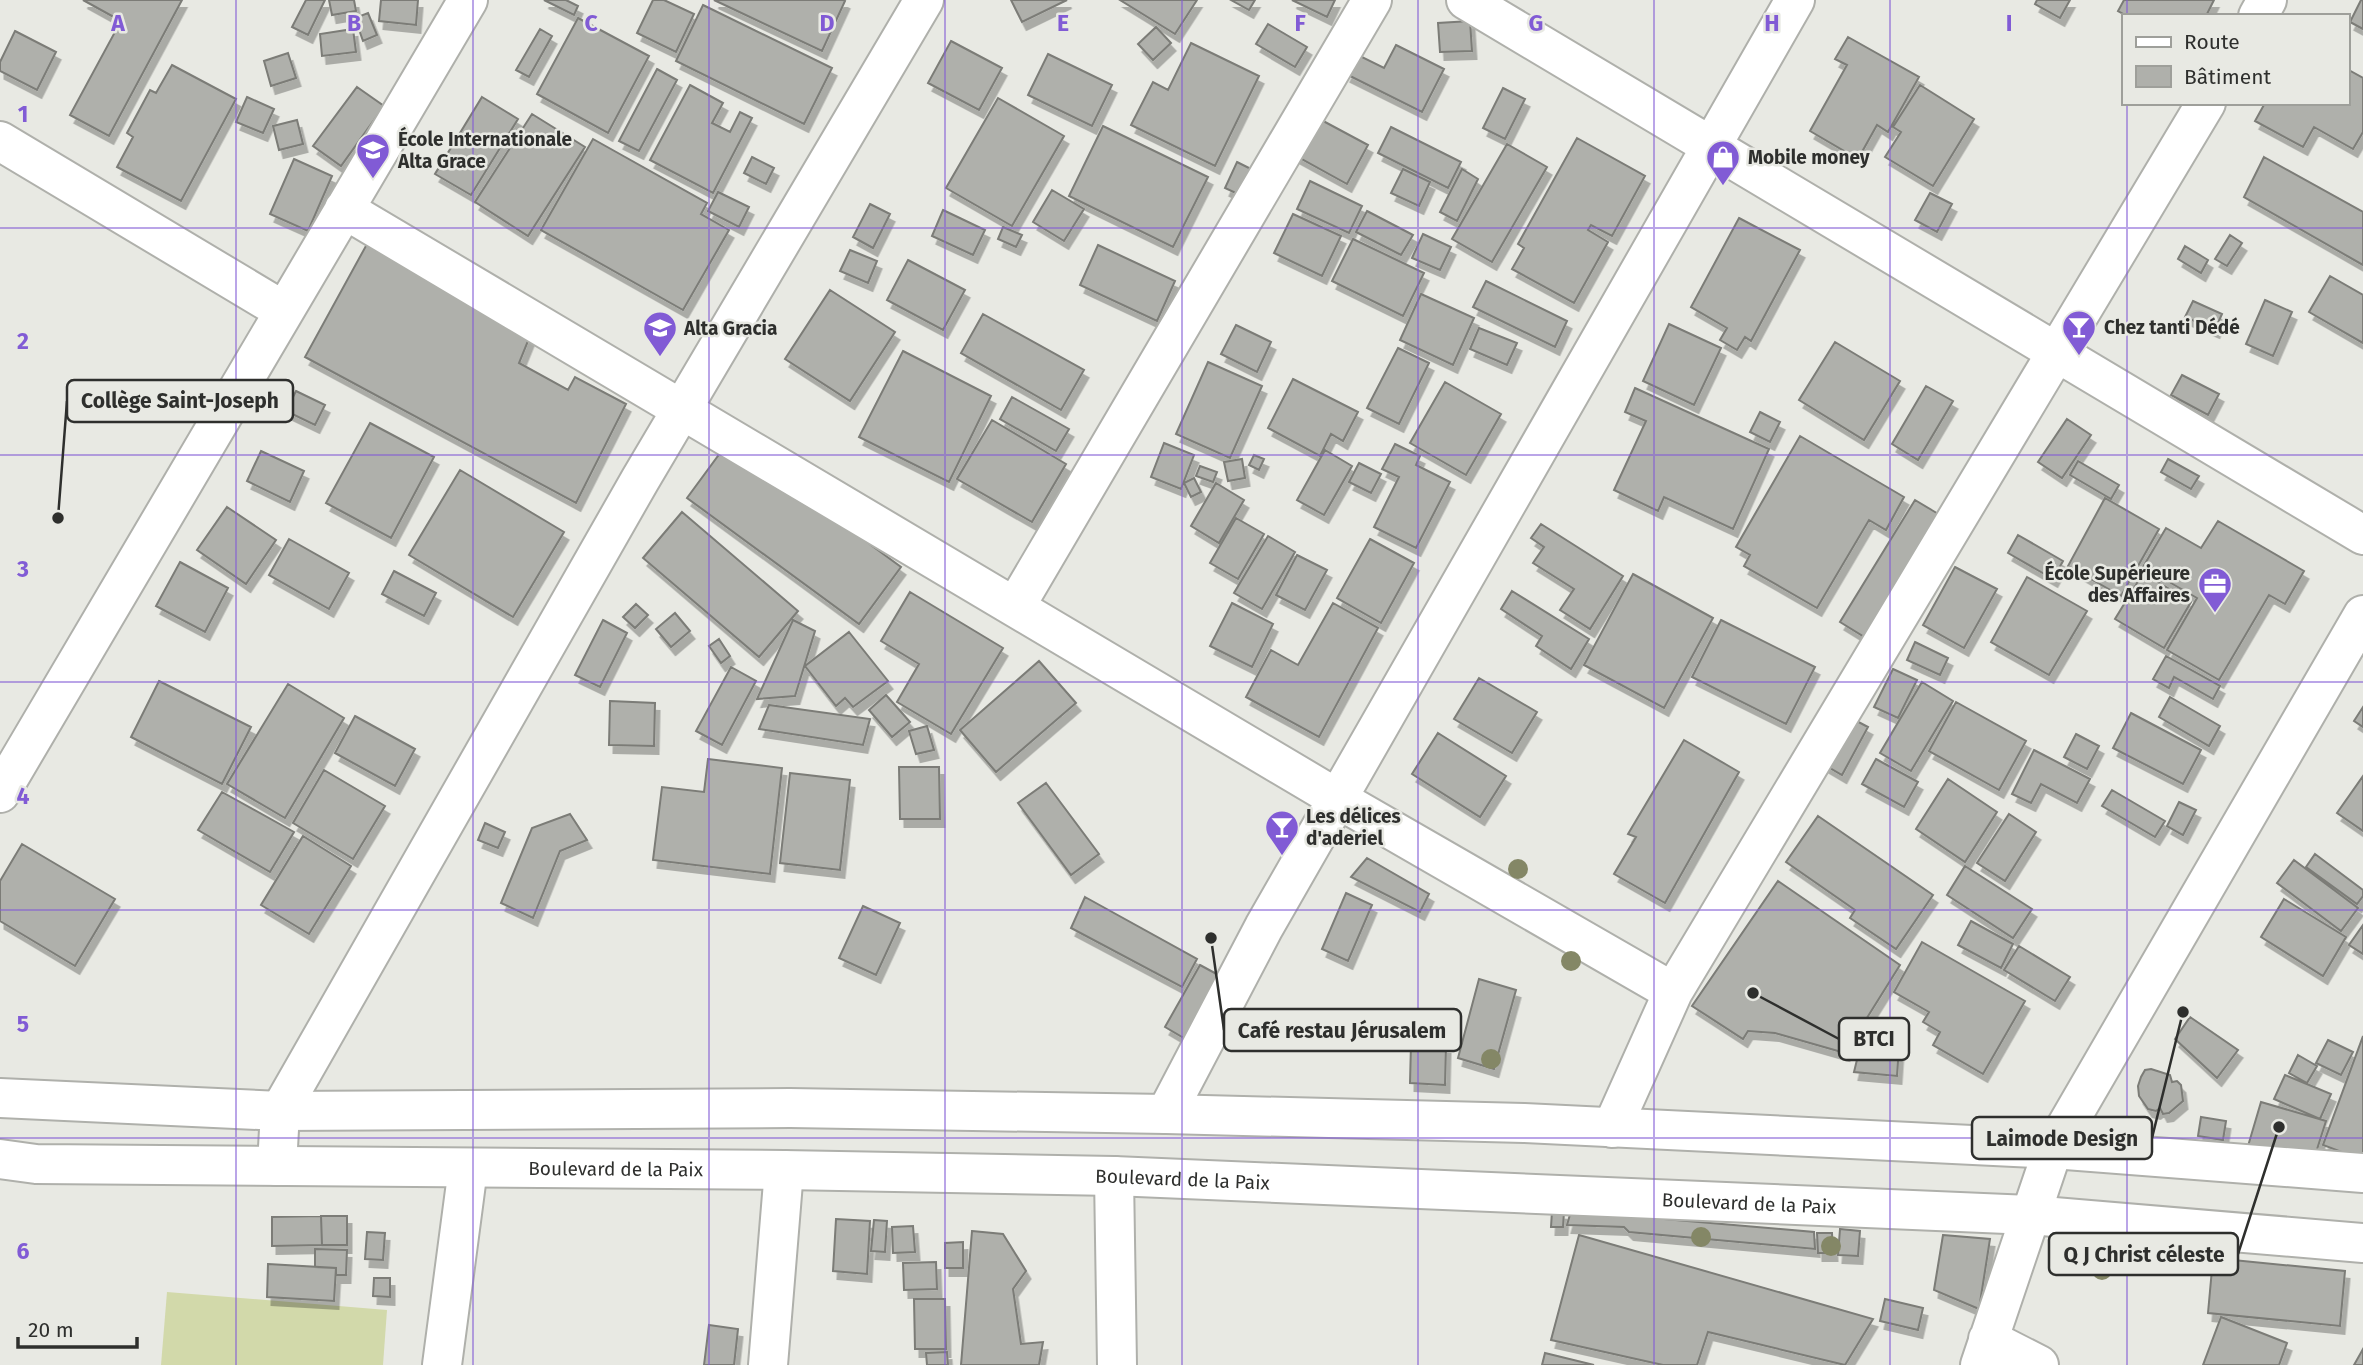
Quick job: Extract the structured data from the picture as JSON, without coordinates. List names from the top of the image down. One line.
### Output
{"streets":{"street":["Boulevard de la Paix"]},"places":{"school or university":["École Internationale Alta Grace","Alta Gracia"],"shop":["Mobile money"],"bar":["Chez tanti Dédé","Les délices d'aderiel"],"other":["Collège Saint-Joseph","Café restau Jérusalem","BTCI","Laimode Design","Q J Christ céleste"],"office":["École Supérieure des Affaires"]},"legend":["Route","Bâtiment"],"scale_bar":"20 m","grid":{"columns":["A","B","C","D","E","F","G","H","I"],"rows":["1","2","3","4","5","6"]}}
